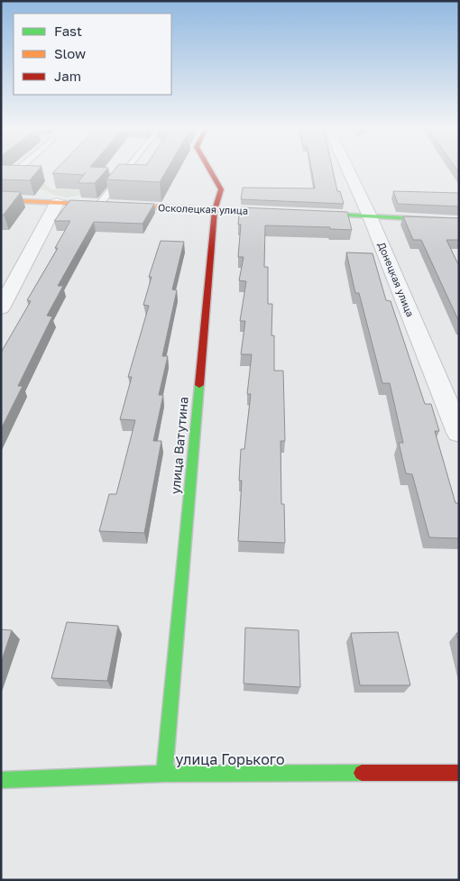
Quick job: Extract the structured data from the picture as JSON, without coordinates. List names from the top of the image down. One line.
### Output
{"streets":{"street":["Осколецкая улица","Донецкая улица","улица Ватутина","улица Горького"]},"crossings":[["Осколецкая улица","улица Ватутина"],["улица Ватутина","улица Горького"]],"legend":["Fast","Slow","Jam"]}
